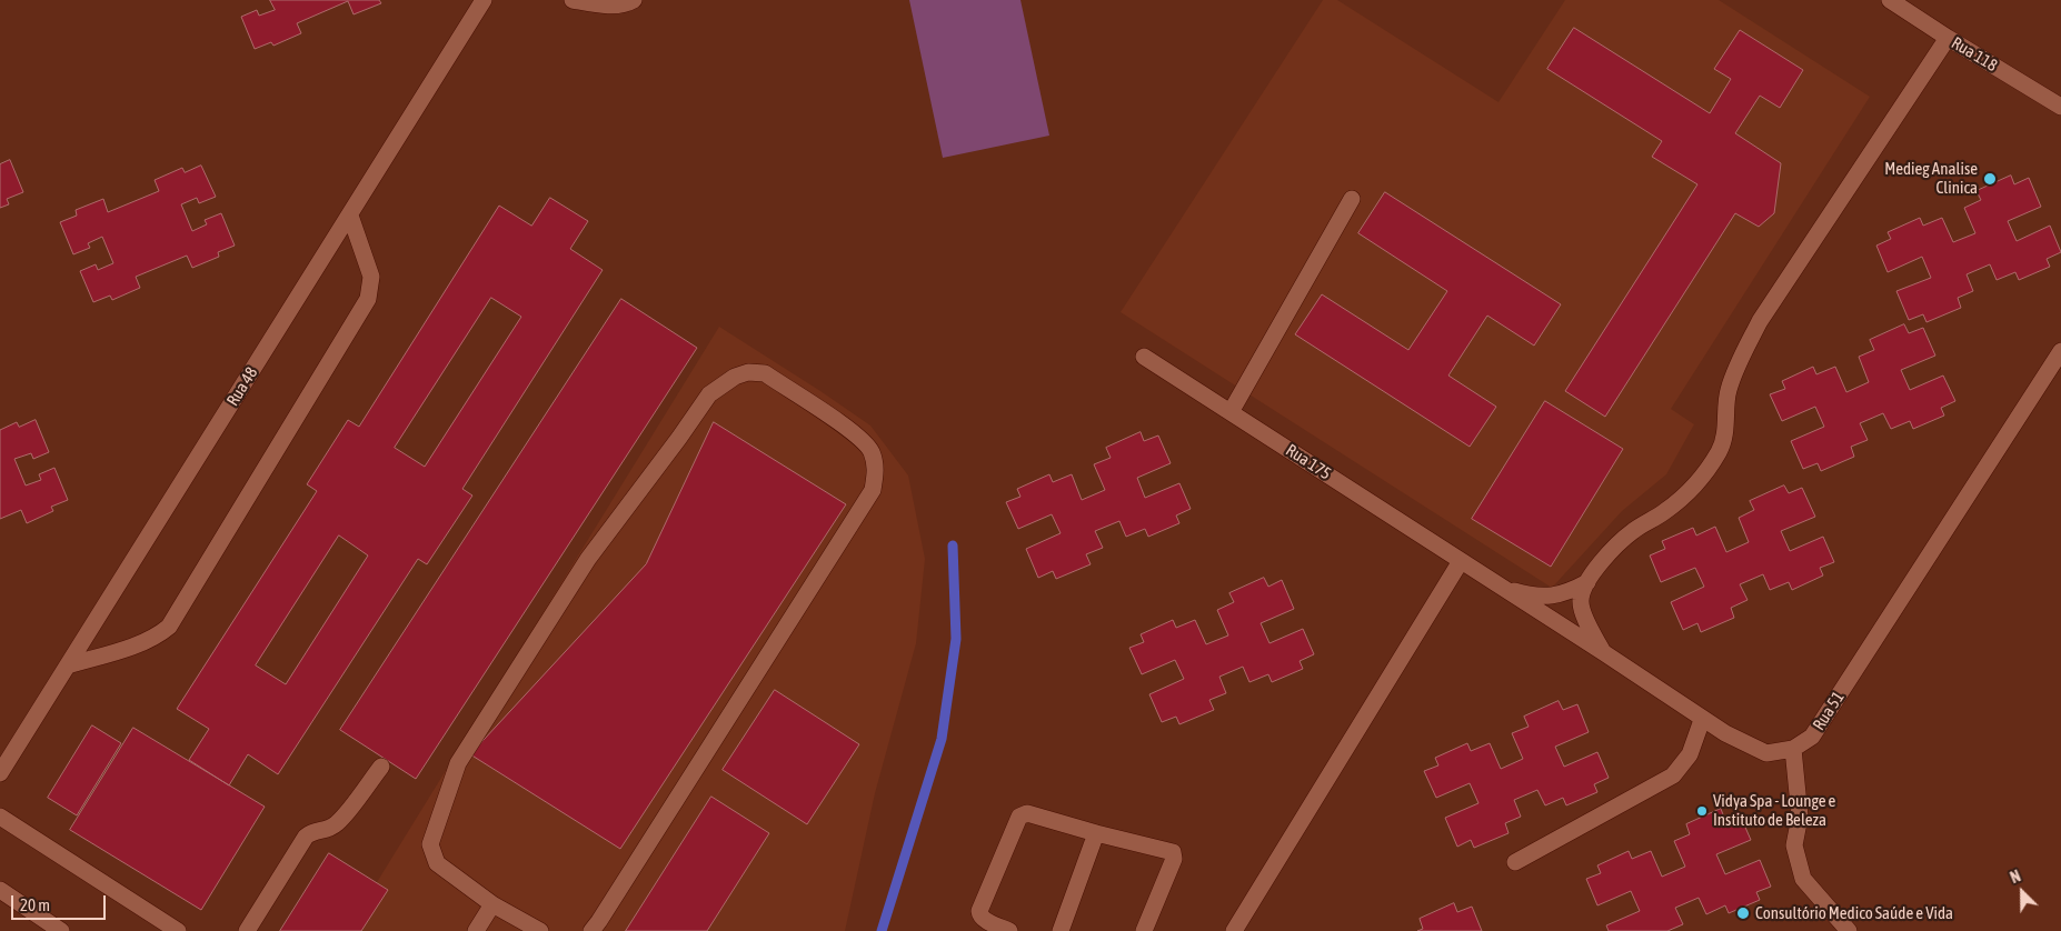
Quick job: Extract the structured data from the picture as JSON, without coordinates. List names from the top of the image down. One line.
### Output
{"streets":{"street":["Rua 118","Rua 48","Rua 175","Rua 51"]},"crossings":[["Rua 175","Rua 51"]],"places":["Medieg Analise Clinica","Vidya Spa - Lounge e Instituto de Beleza","Consultório Medico Saúde e Vida"],"scale_bar":"20 m","north":"top left"}
